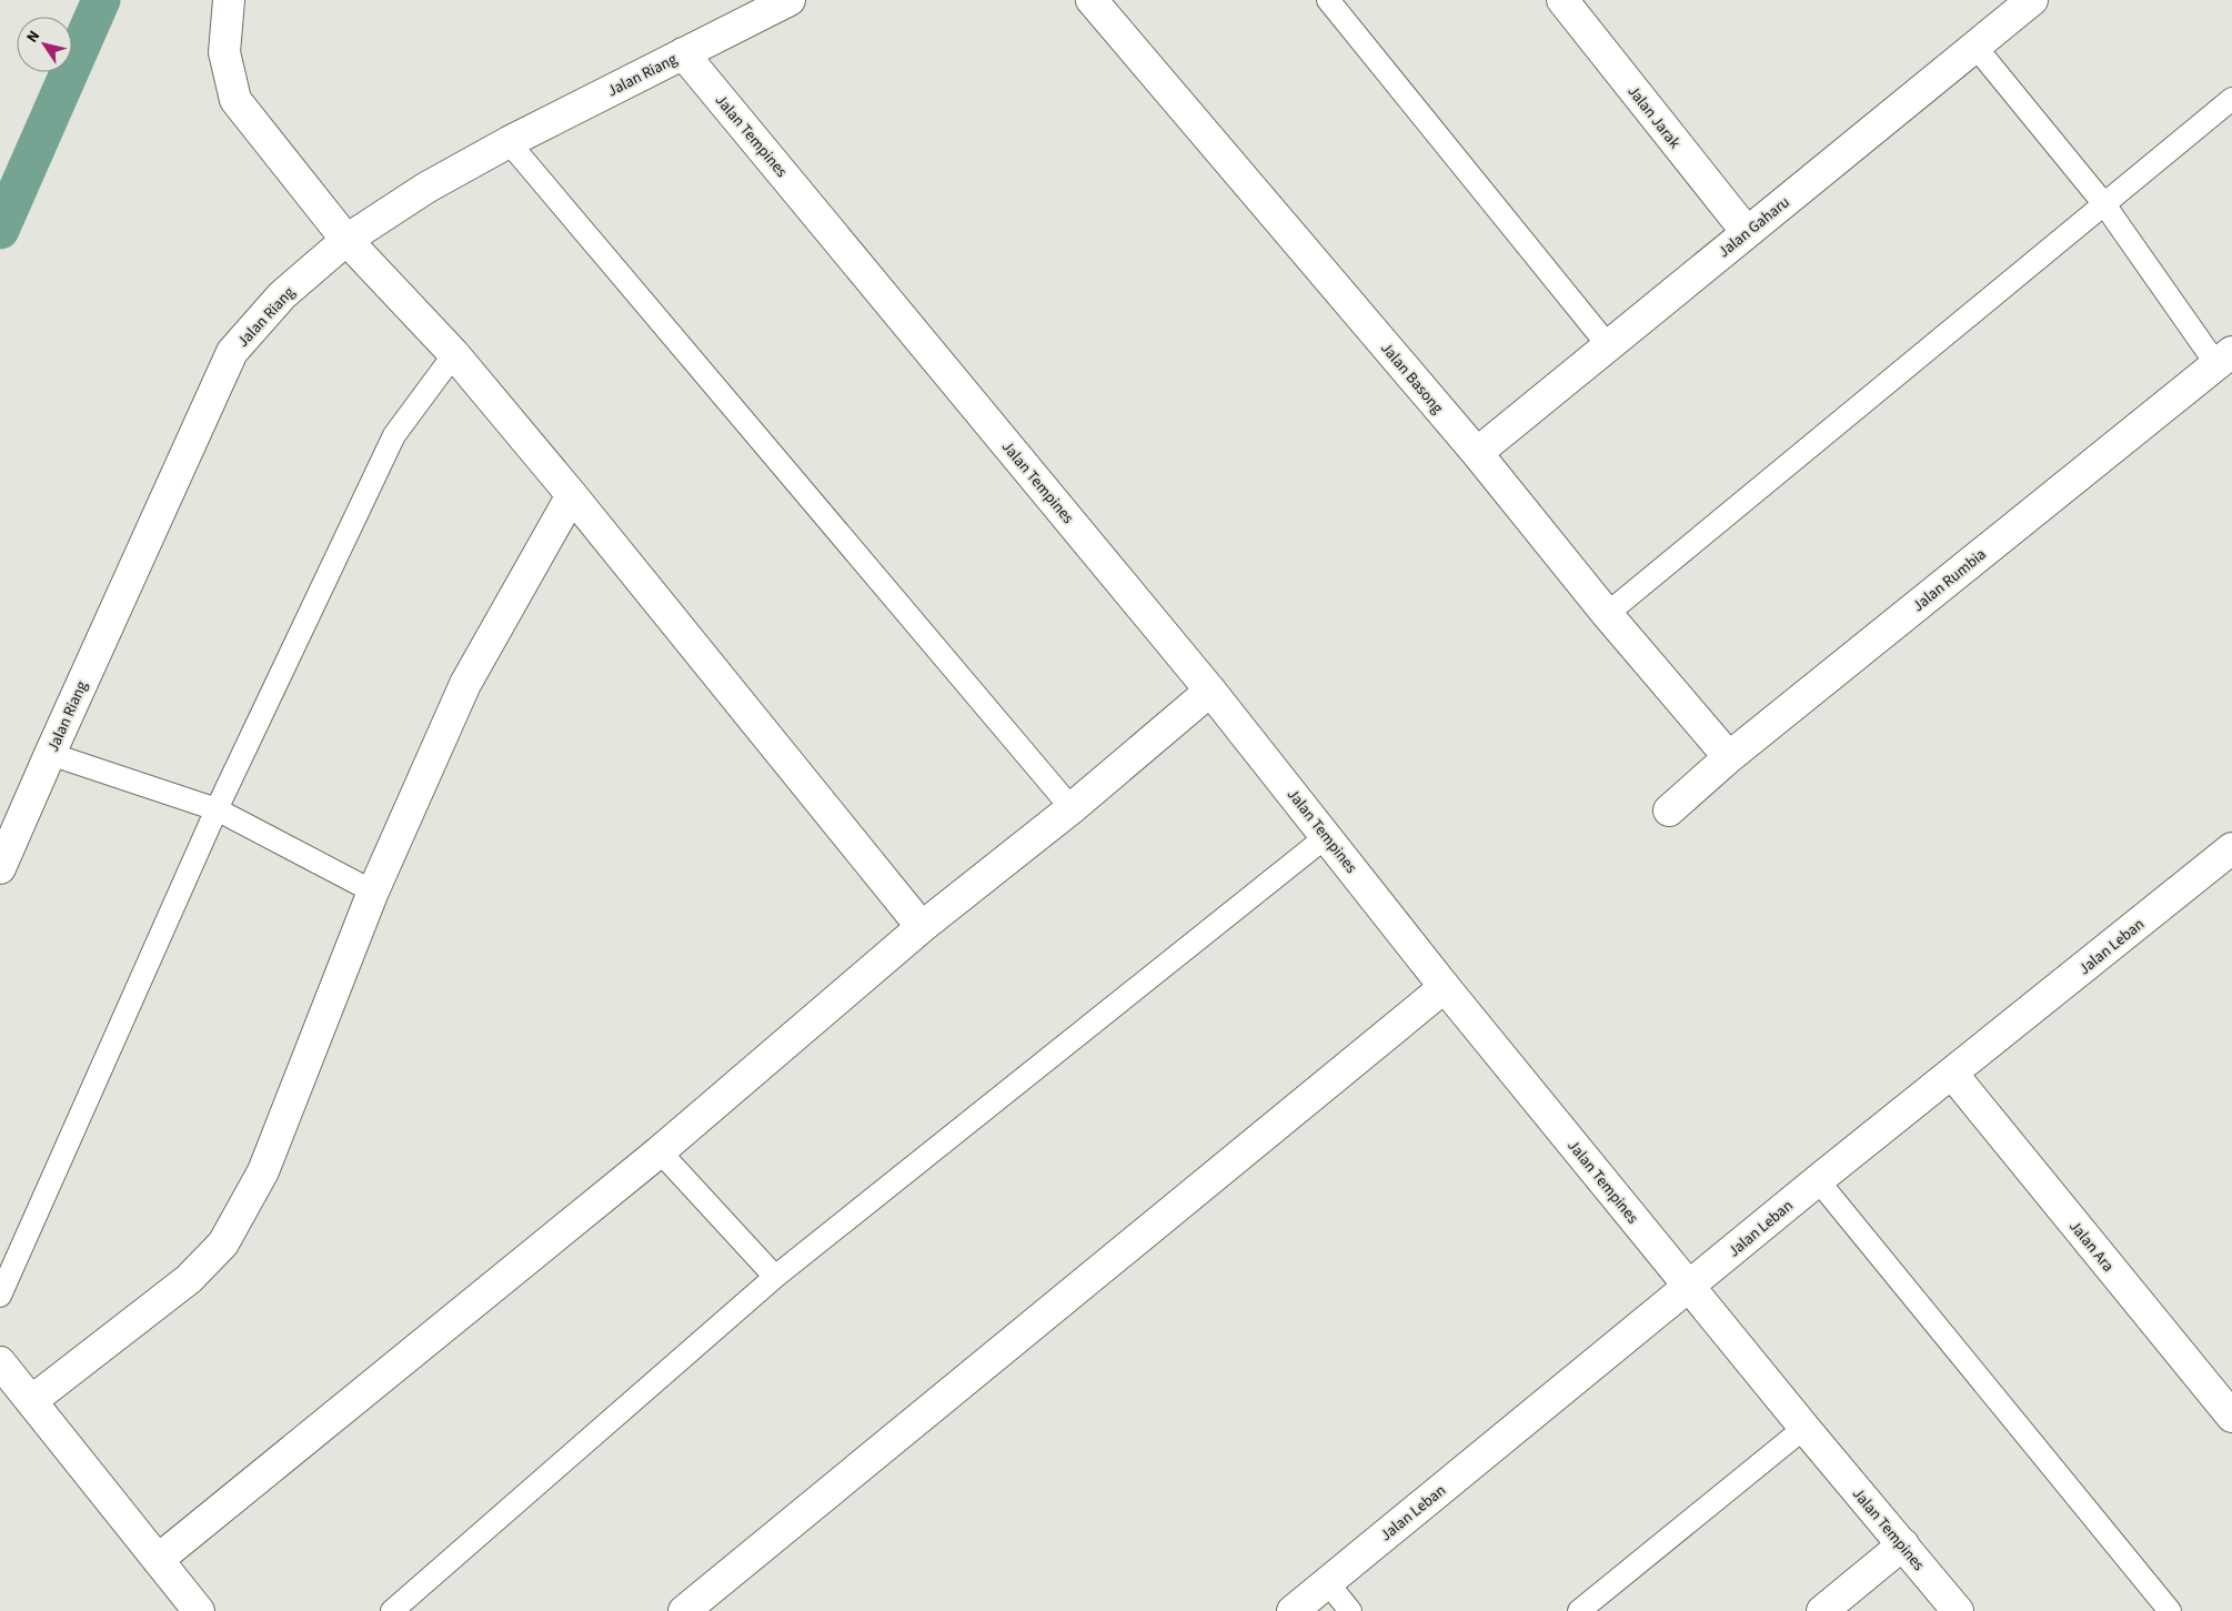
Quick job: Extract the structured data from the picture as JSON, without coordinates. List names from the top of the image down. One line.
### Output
{"streets":{"street":["Jalan Riang","Jalan Jarak","Jalan Tempines","Jalan Gaharu","Jalan Basong","Jalan Rumbia","Jalan Leban","Jalan Ara"]},"crossings":[["Jalan Riang","Jalan Tempines"],["Jalan Jarak","Jalan Gaharu"],["Jalan Tempines","Jalan Leban"],["Jalan Gaharu","Jalan Basong"],["Jalan Basong","Jalan Rumbia"],["Jalan Leban","Jalan Ara"]],"north":"top left"}
